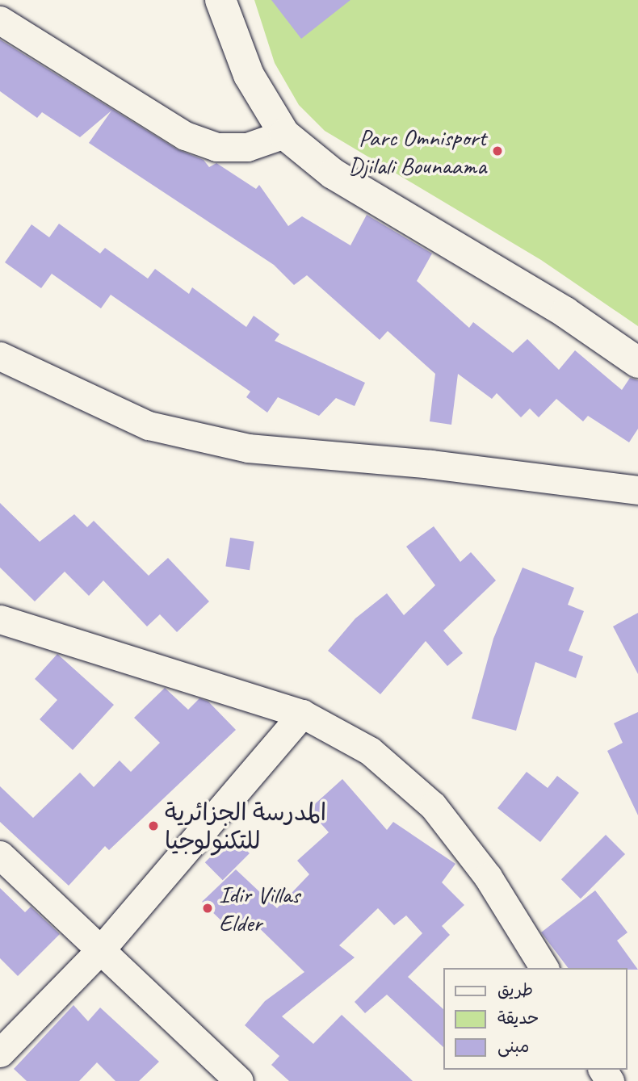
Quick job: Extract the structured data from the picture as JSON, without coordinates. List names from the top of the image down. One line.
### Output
{"places":["Parc Omnisport Djilali Bounaama","المدرسة الجزائرية للتكنولوجيا","Idir Villas Elder"],"legend":["طريق","حديقة","مبنى"]}
